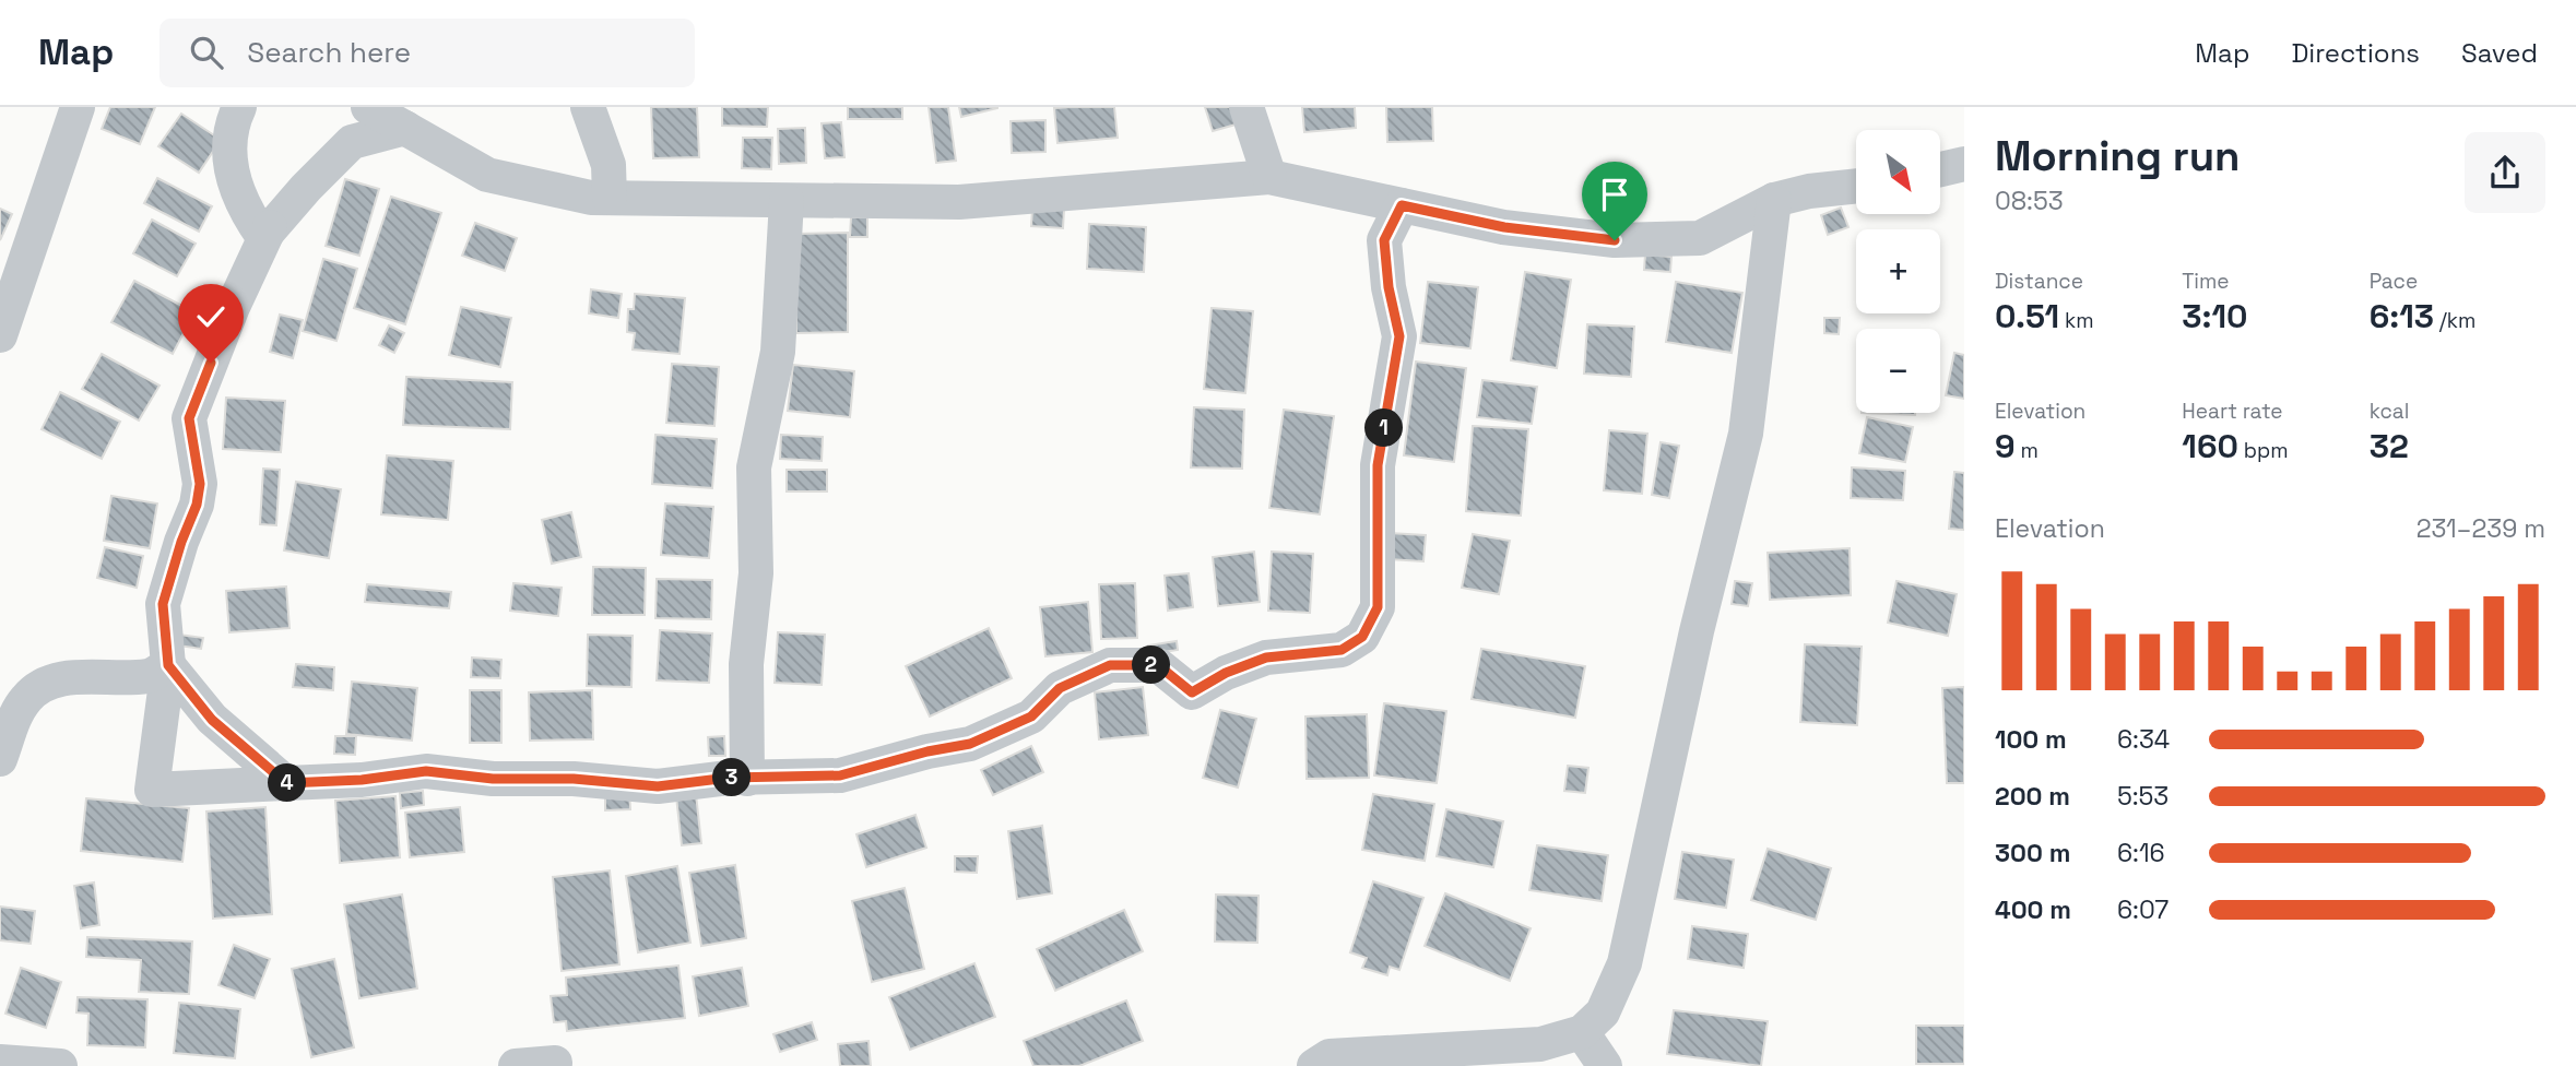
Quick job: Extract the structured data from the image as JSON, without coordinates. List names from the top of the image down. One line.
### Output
{"north":"bottom right","page":{"header":"Map","search":"Search here","nav":["Map","Directions","Saved"],"heading":["Morning run","08:53"],"map_buttons":["+","−"],"stats":[["Distance","0.51 km"],["Time","3:10"],["Pace","6:13 /km"],["Elevation","9 m"],["Heart rate","160 bpm"],["kcal","32"]],"pins":["1","2","3","4"],"chart":["Elevation","231–239 m"],"list":[{"name":"100 m","note":"6:34"},{"name":"200 m","note":"5:53"},{"name":"300 m","note":"6:16"},{"name":"400 m","note":"6:07"}]}}
